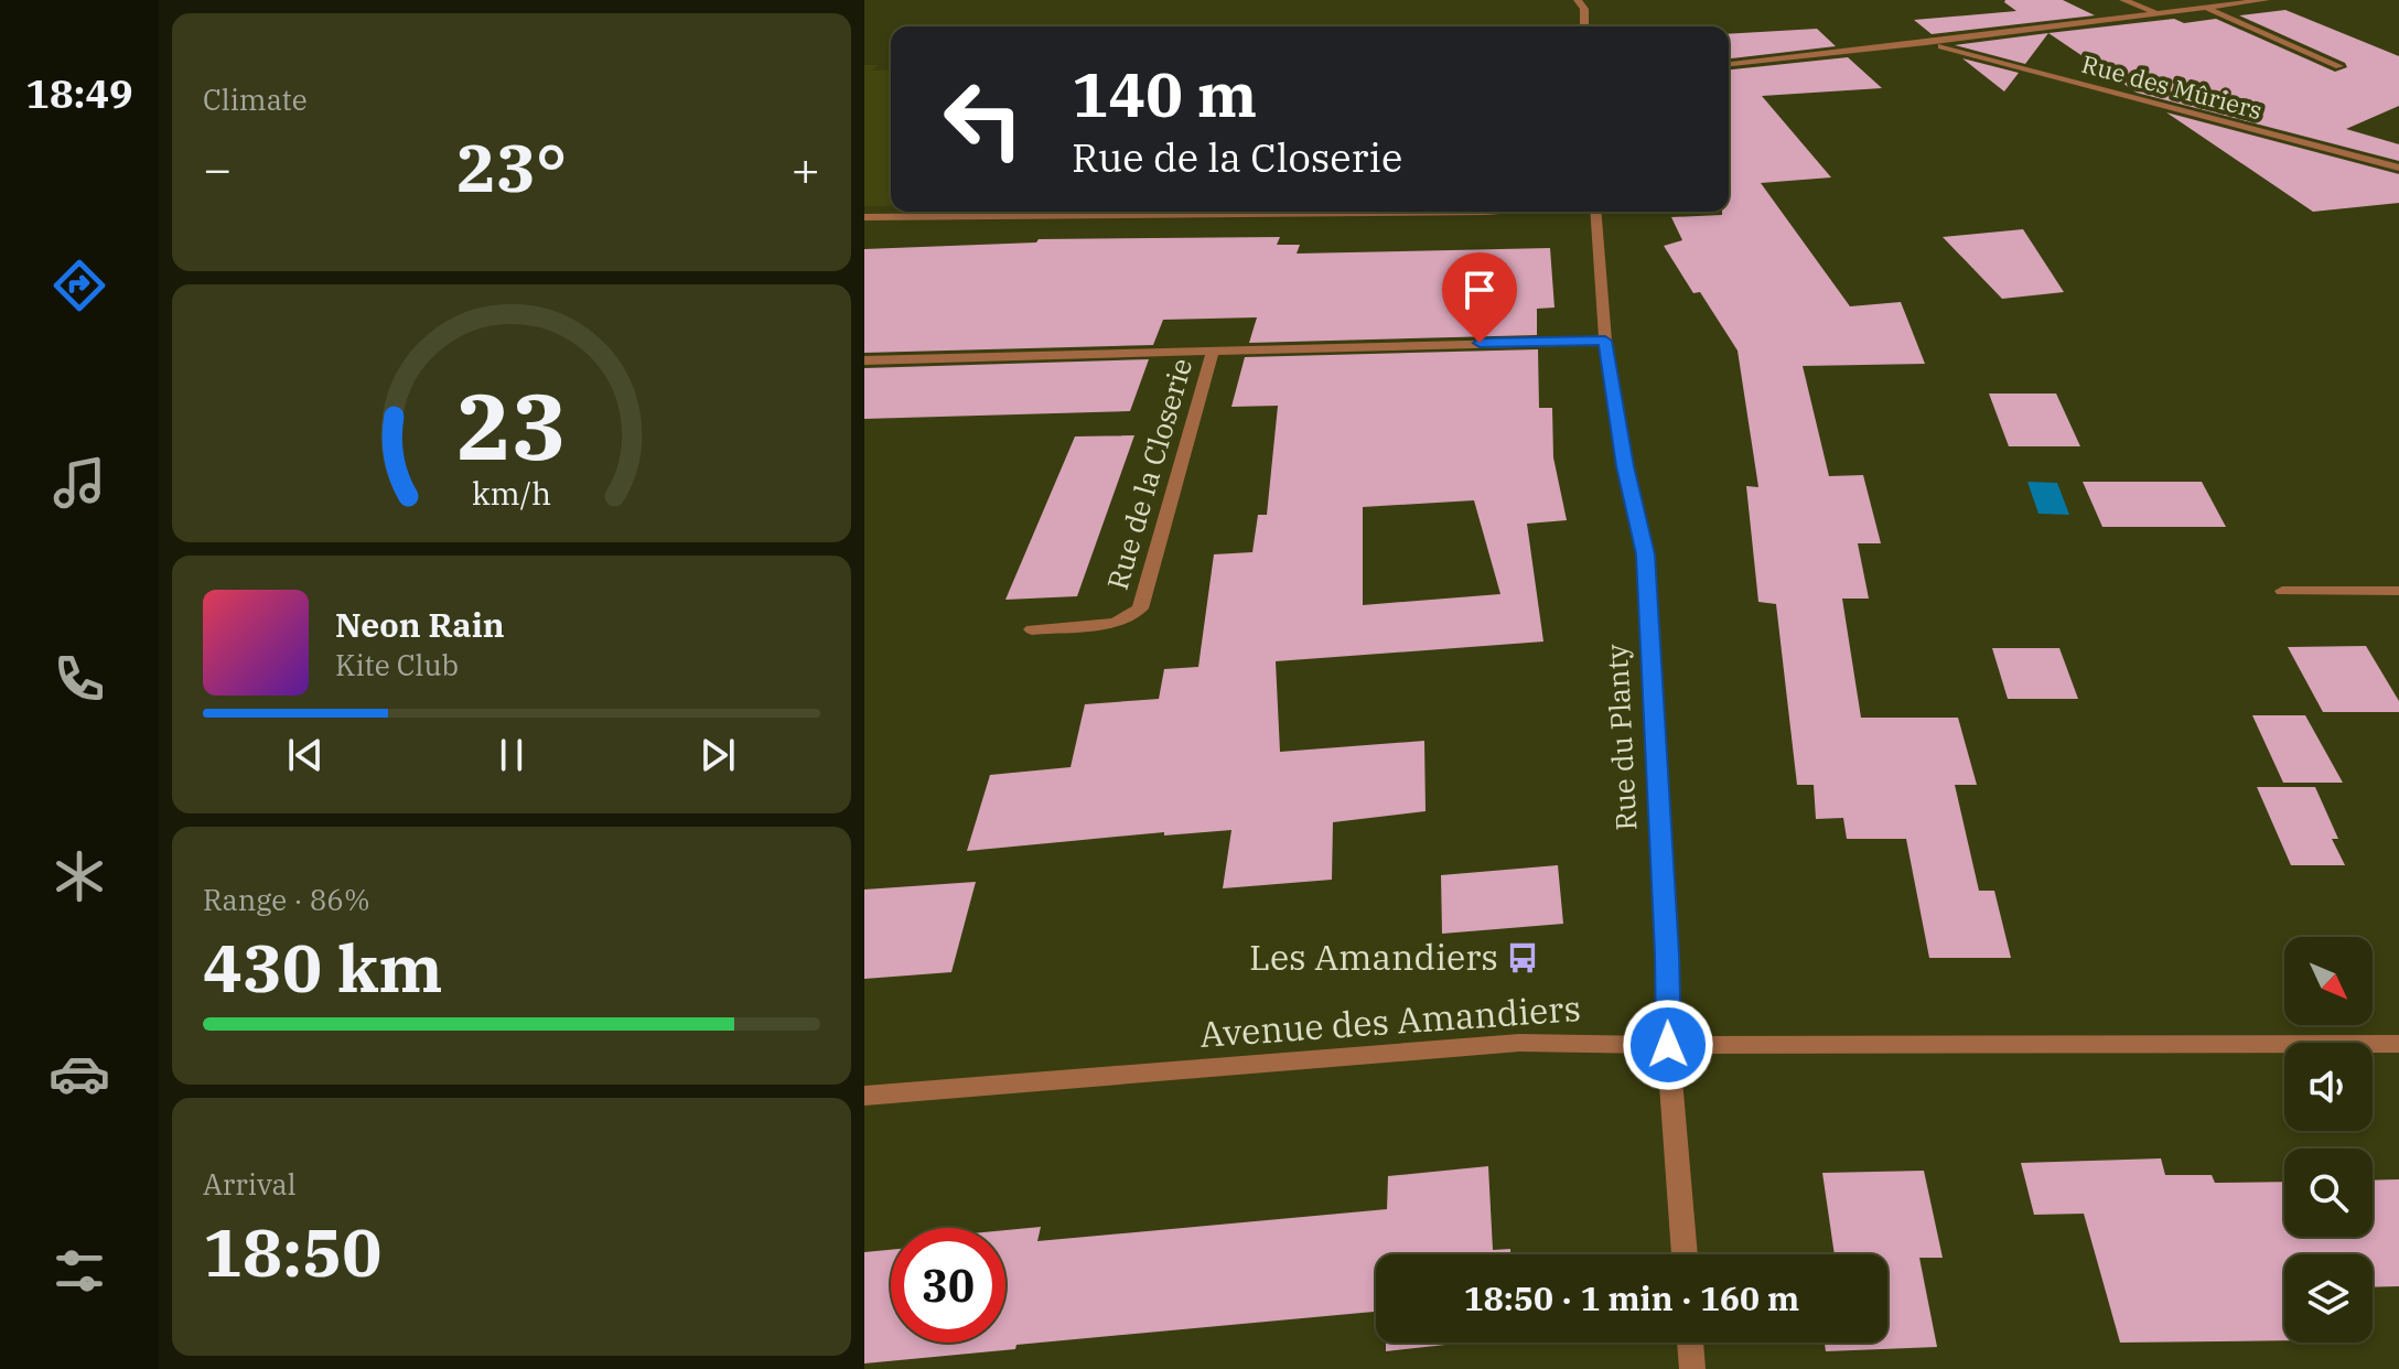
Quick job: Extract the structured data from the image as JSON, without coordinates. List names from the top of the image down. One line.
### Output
{"streets":{"street":["Rue des Mûriers","Rue de la Closerie","Rue du Planty","Avenue des Amandiers"]},"crossings":[["Rue de la Closerie","Rue du Planty"],["Rue du Planty","Avenue des Amandiers"]],"places":{"bus stop":["Les Amandiers"]},"north":"bottom right","page":{"tabs":"18:49","tile":["Climate",["Range · 86%","430 km"],["Arrival","18:50"]],"turn":["140 m","Rue de la Closerie"],"heat":["−","23°","+"],"song":["Neon Rain","Kite Club"],"limit":"30","trip":"18:50 · 1 min · 160 m","gauge":["23","km/h"]}}
